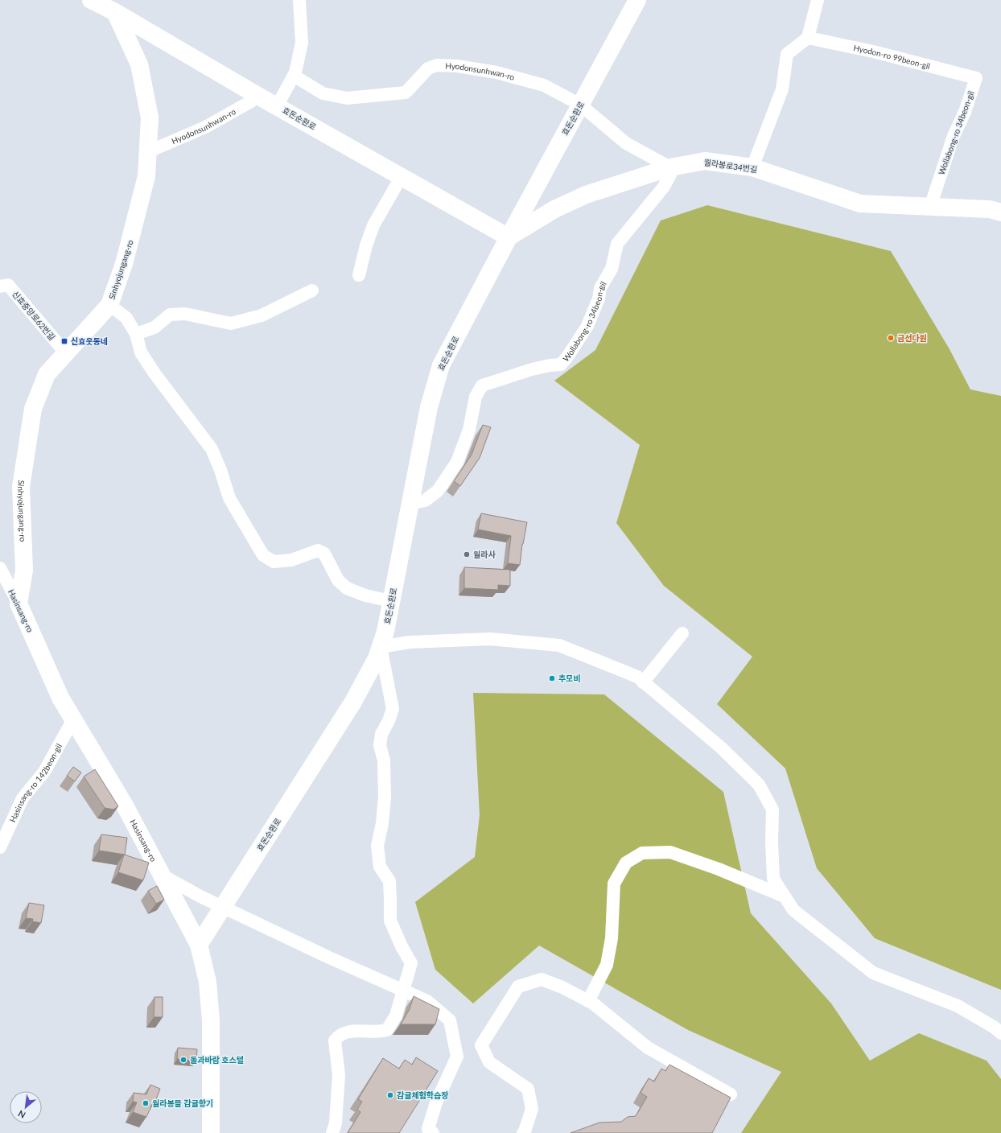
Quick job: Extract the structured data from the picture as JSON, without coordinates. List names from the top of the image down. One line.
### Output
{"streets":{"street":["Hyodon-ro 99beon-gil","Hyodonsunhwan-ro","효돈순환로","Wollabong-ro 34beon-gil","월라봉로34번길","Sinhyojungang-ro","신효중앙로62번길","Hasinsang-ro","Hasinsang-ro 142beon-gil"]},"crossings":[["Hyodon-ro 99beon-gil","Wollabong-ro 34beon-gil"],["Hyodonsunhwan-ro","효돈순환로"],["Hyodonsunhwan-ro","Wollabong-ro 34beon-gil"],["Hyodonsunhwan-ro","월라봉로34번길"],["Hyodonsunhwan-ro","Sinhyojungang-ro"],["효돈순환로","Wollabong-ro 34beon-gil"],["효돈순환로","월라봉로34번길"],["효돈순환로","Sinhyojungang-ro"],["효돈순환로","Hasinsang-ro"],["Wollabong-ro 34beon-gil","월라봉로34번길"],["Sinhyojungang-ro","신효중앙로62번길"],["Sinhyojungang-ro","Hasinsang-ro"],["Hasinsang-ro","Hasinsang-ro 142beon-gil"]],"places":{"other":["금선다원","월라사","추모비","돌과바람 호스텔","감귤체험학습장","월라봉뜰 감귤향기"],"transit":["신효웃동네"]},"north":"bottom left"}
